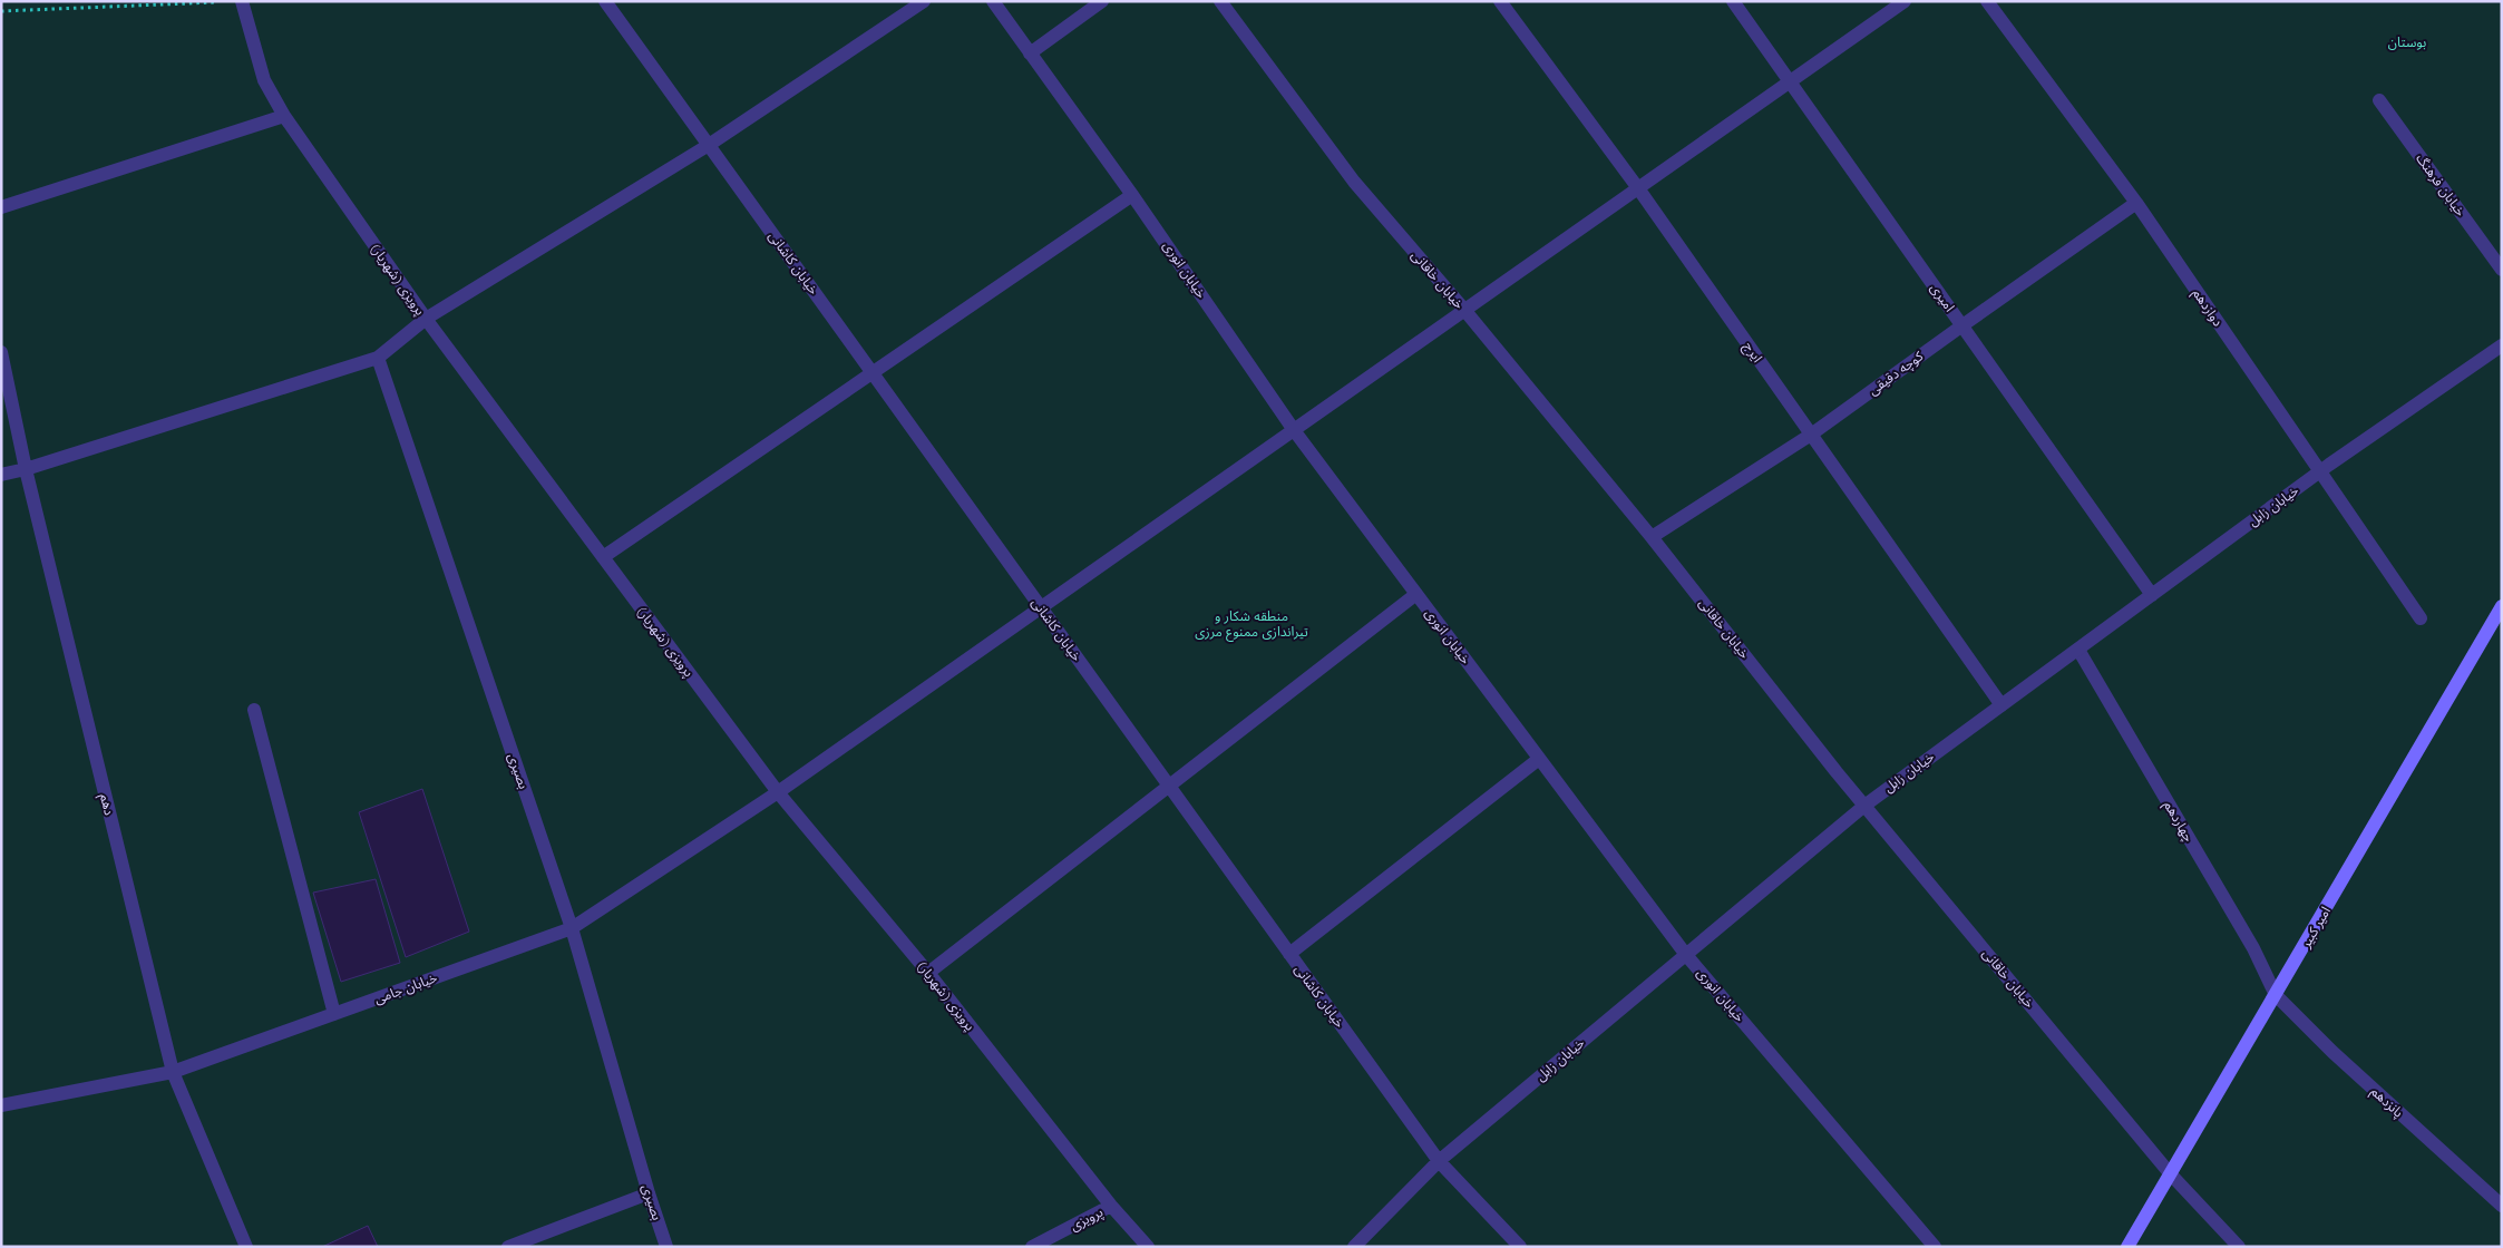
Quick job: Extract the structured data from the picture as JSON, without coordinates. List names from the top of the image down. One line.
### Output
{"streets":{"street":["خیابان فرهنگ","خیابان کاشانی","خیابان انوری","پرویزی (شهریار)","خیابان خاقانی","امیری","دوازدهم","ایرج","کوچه دقیقی","خیابان زابل","بصیری","دهم","چهاردهم","امیر کبیر","خیابان جامی","پانزدهم","پرویزی"]},"crossings":[["خیابان کاشانی","خیابان زابل"],["خیابان کاشانی","خیابان جامی"],["خیابان انوری","خیابان زابل"],["خیابان انوری","خیابان جامی"],["پرویزی (شهریار)","خیابان جامی"],["پرویزی (شهریار)","پرویزی"],["خیابان خاقانی","کوچه دقیقی"],["خیابان خاقانی","خیابان زابل"],["خیابان خاقانی","امیر کبیر"],["خیابان خاقانی","خیابان جامی"],["امیری","کوچه دقیقی"],["امیری","خیابان زابل"],["امیری","خیابان جامی"],["دوازدهم","کوچه دقیقی"],["دوازدهم","خیابان زابل"],["ایرج","کوچه دقیقی"],["ایرج","خیابان زابل"],["ایرج","خیابان جامی"],["خیابان زابل","چهاردهم"],["بصیری","خیابان جامی"],["دهم","خیابان جامی"],["چهاردهم","امیر کبیر"],["چهاردهم","پانزدهم"],["امیر کبیر","پانزدهم"]],"parks":["بوستان","منطقه شکار و تیراندازی ممنوع مرزی"]}
